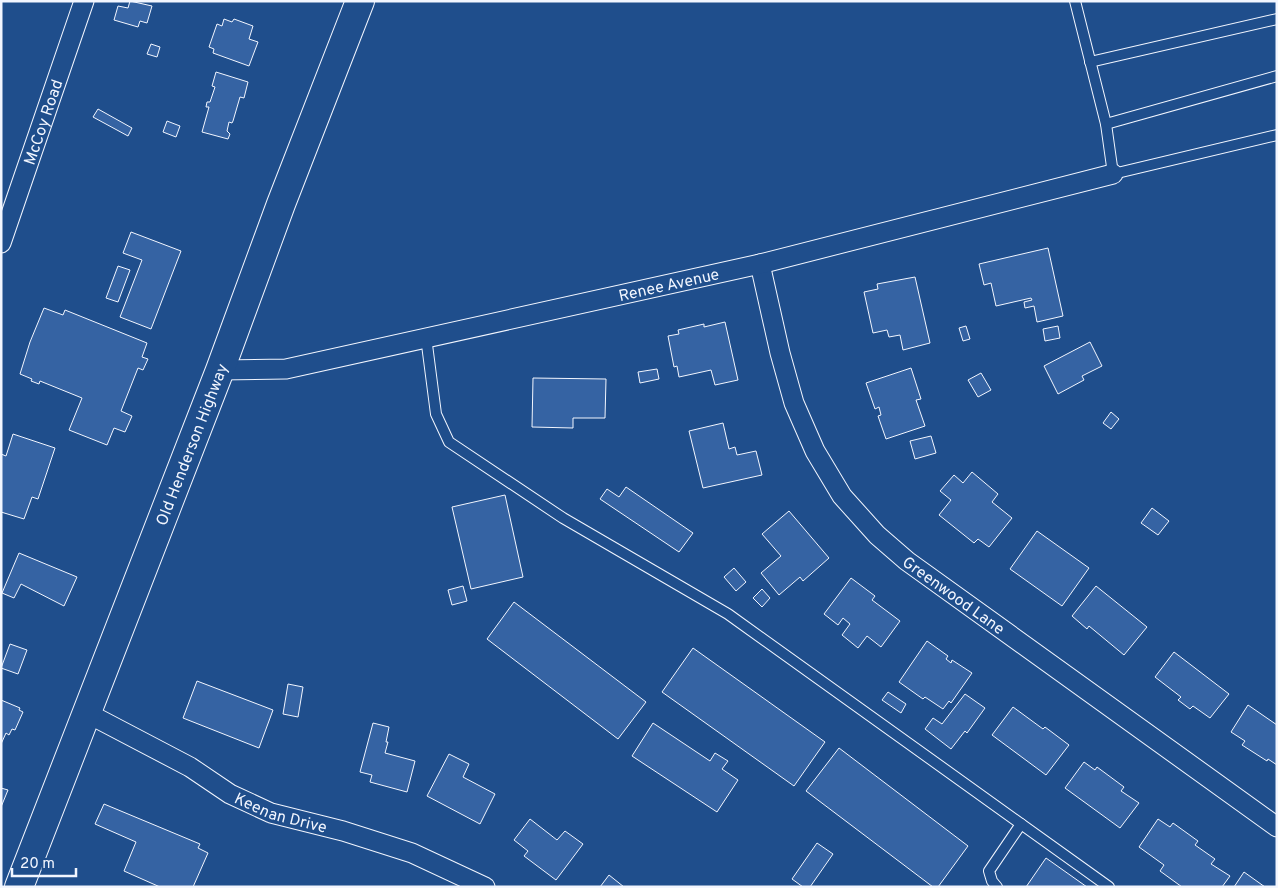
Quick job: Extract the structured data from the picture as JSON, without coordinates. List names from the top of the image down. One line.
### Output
{"streets":{"main road":["Old Henderson Highway"],"street":["McCoy Road","Renee Avenue","Greenwood Lane","Keenan Drive"]},"crossings":[["Renee Avenue","Old Henderson Highway"],["Renee Avenue","Greenwood Lane"],["Old Henderson Highway","Keenan Drive"]],"scale_bar":"20 m"}
